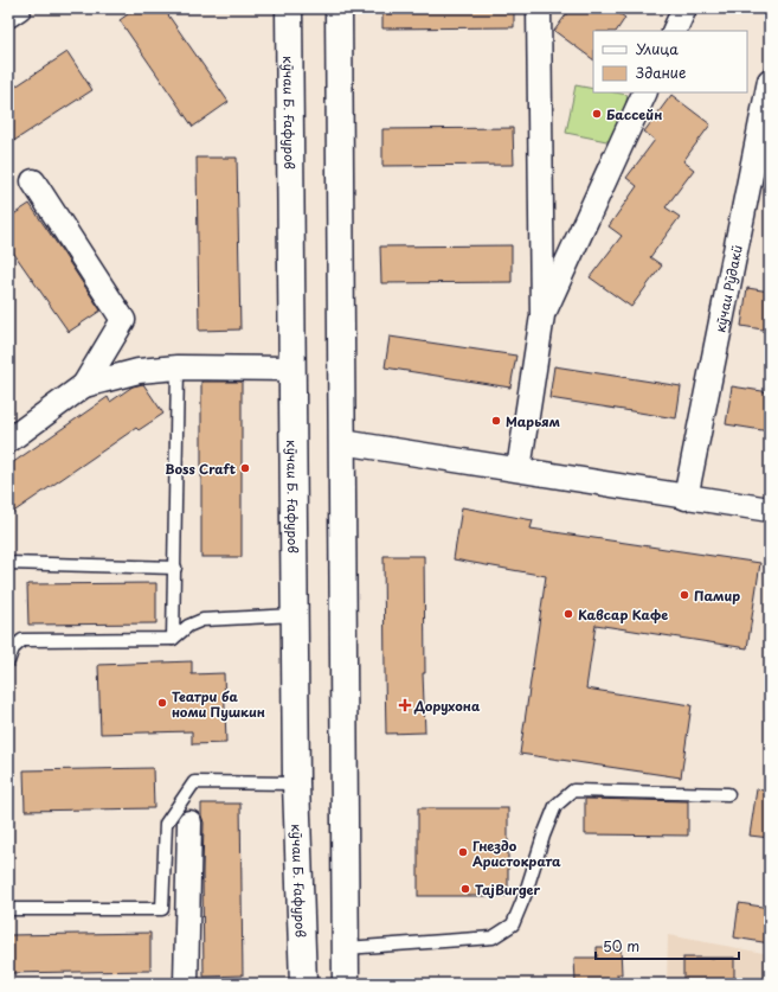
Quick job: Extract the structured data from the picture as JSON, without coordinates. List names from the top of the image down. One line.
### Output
{"streets":{"main road":["кӯчаи Б. Ғафуров"],"street":["кӯчаи Рӯдакӣ"]},"places":{"other":["Бассейн","Марьям","Boss Craft","Памир","Кавсар Кафе","Театри ба номи Пушкин","Гнездо Аристократа","TajBurger"],"health":["Дорухона"]},"legend":["Улица","Здание"],"scale_bar":"50 m"}
